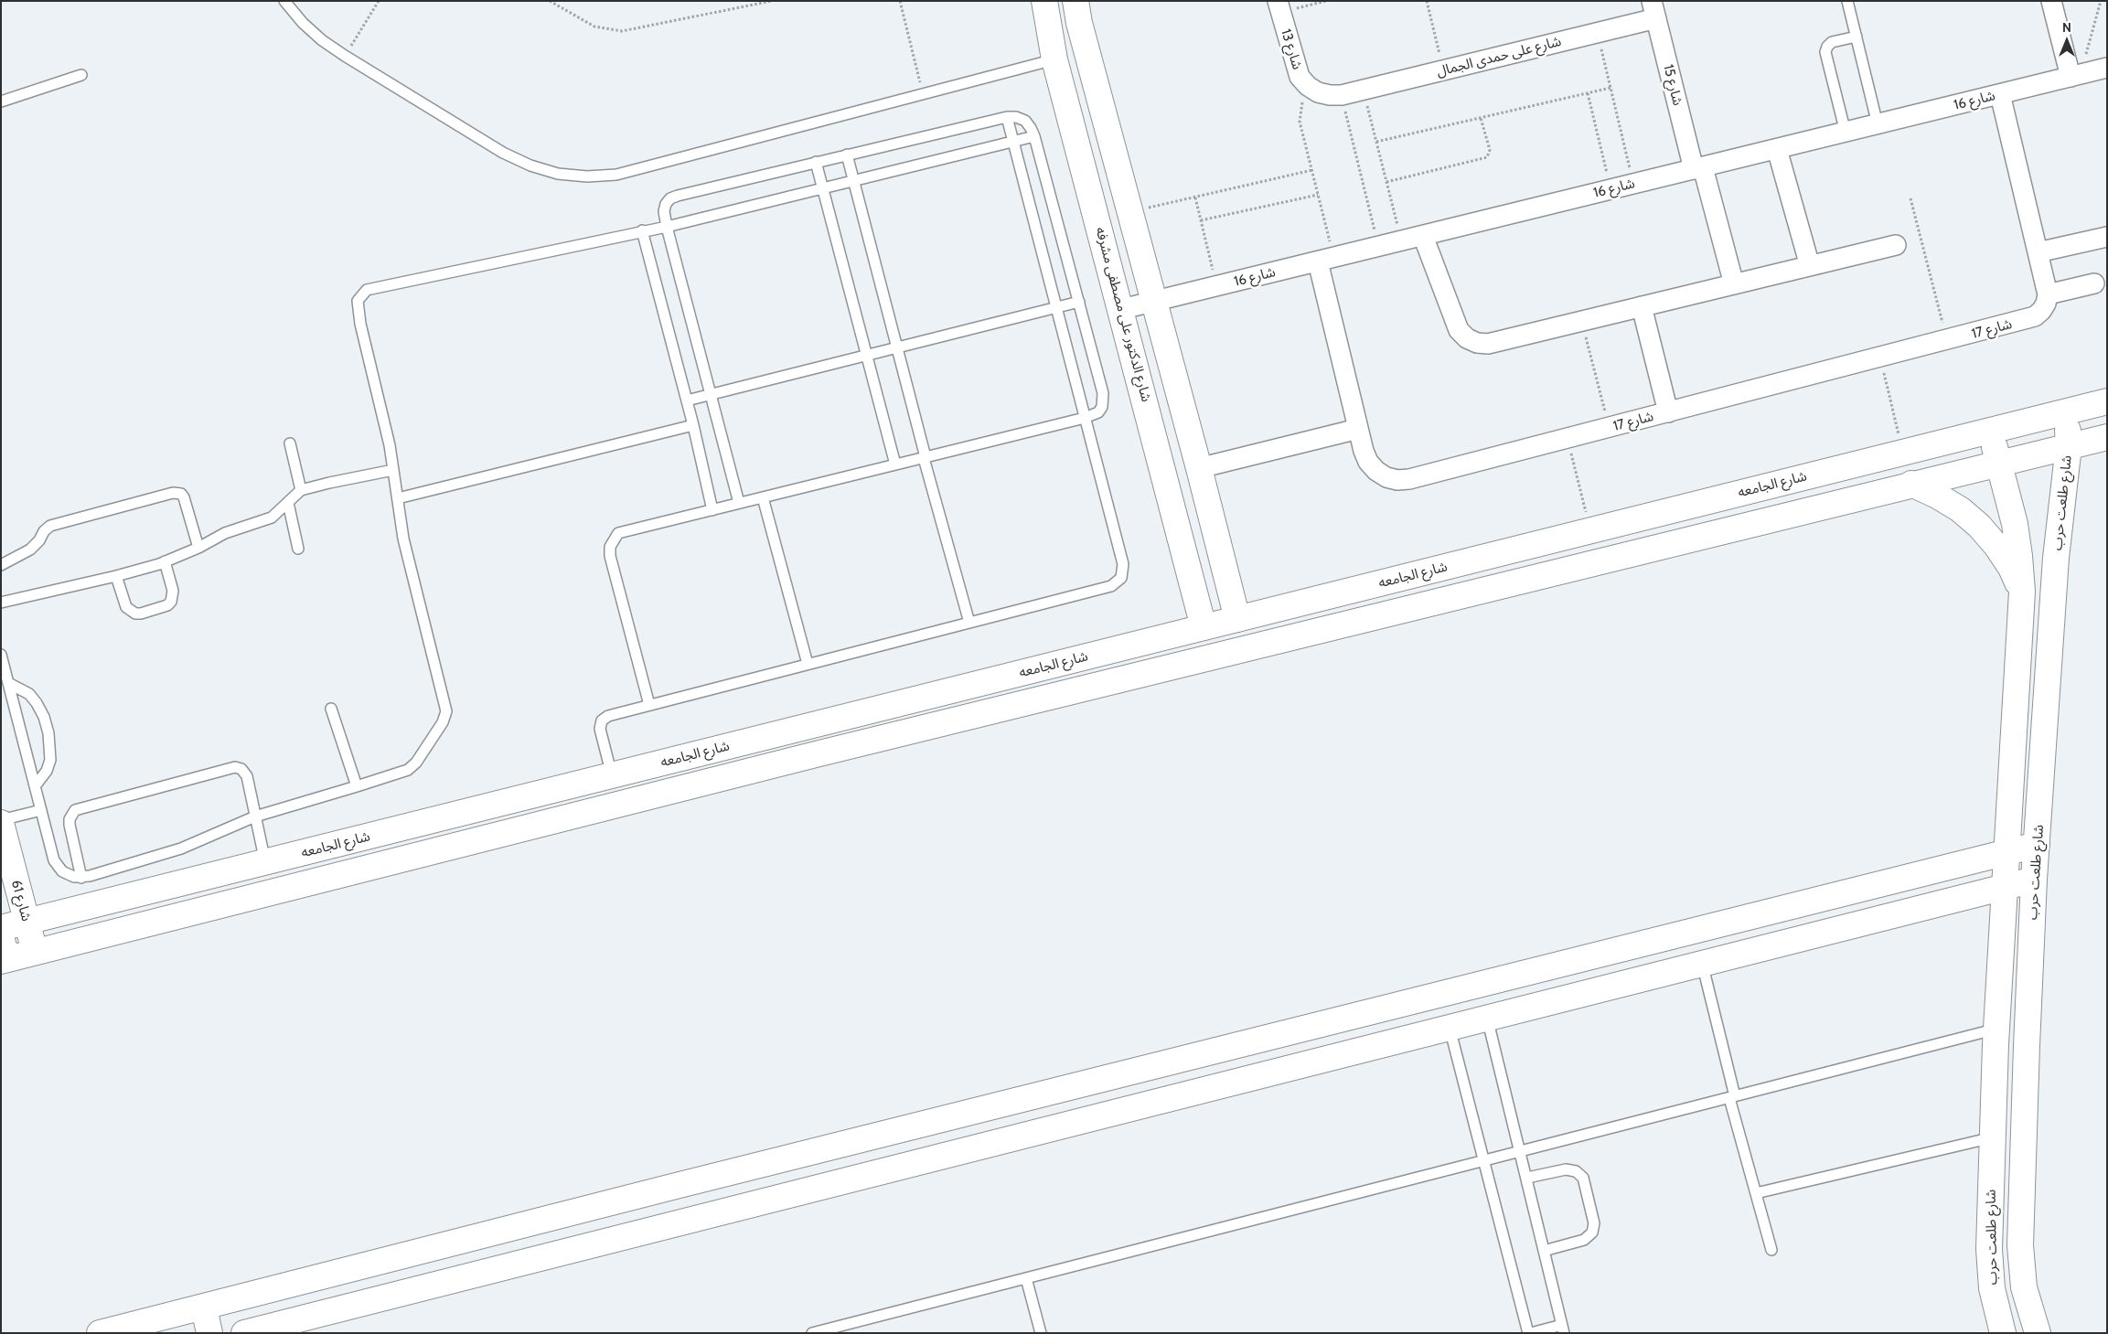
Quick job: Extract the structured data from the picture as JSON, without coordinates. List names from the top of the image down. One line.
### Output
{"streets":{"main road":["شارع الدكتور على مصطفى مشرفه","شارع الجامعه","شارع طلعت حرب","شارع 61"],"street":["شارع 13","شارع على حمدى الجمال","شارع 15","شارع 16","شارع 17"]},"crossings":[["شارع 13","شارع على حمدى الجمال"],["شارع على حمدى الجمال","شارع 15"],["شارع 15","شارع 16"],["شارع 16","شارع الدكتور على مصطفى مشرفه"],["شارع 16","شارع 17"],["شارع الدكتور على مصطفى مشرفه","شارع الجامعه"],["شارع الجامعه","شارع طلعت حرب"],["شارع الجامعه","شارع 61"]],"north":"top"}
